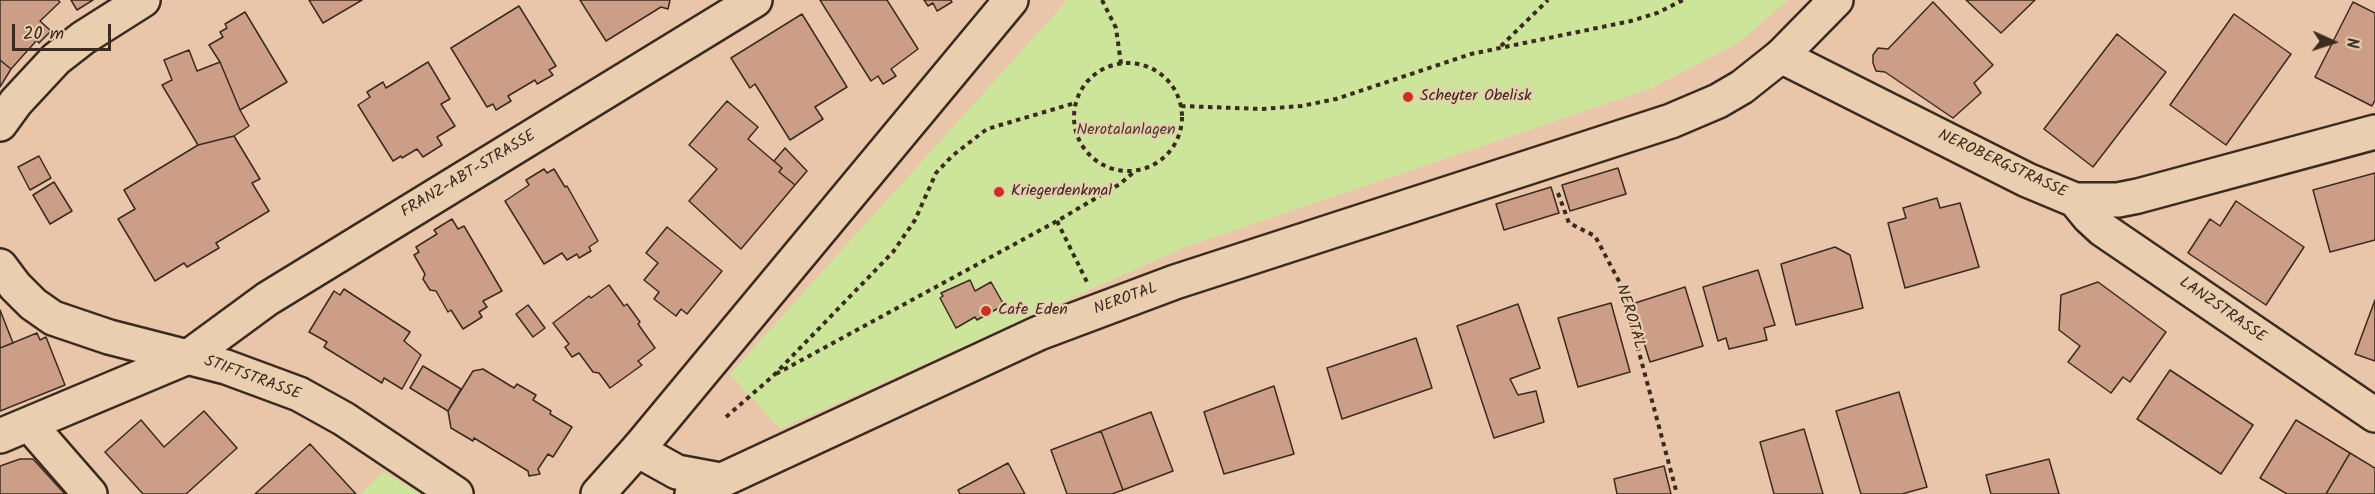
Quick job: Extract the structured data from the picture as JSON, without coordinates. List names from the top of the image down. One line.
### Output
{"streets":{"street":["NEROBERGSTRASSE","FRANZ-ABT-STRASSE","NEROTAL","LANZSTRASSE","STIFTSTRASSE"]},"crossings":[["NEROBERGSTRASSE","NEROTAL"],["NEROBERGSTRASSE","LANZSTRASSE"],["FRANZ-ABT-STRASSE","STIFTSTRASSE"]],"parks":["Nerotalanlagen"],"places":["Scheyter Obelisk","Kriegerdenkmal","Cafe Eden"],"scale_bar":"20 m","north":"right"}
